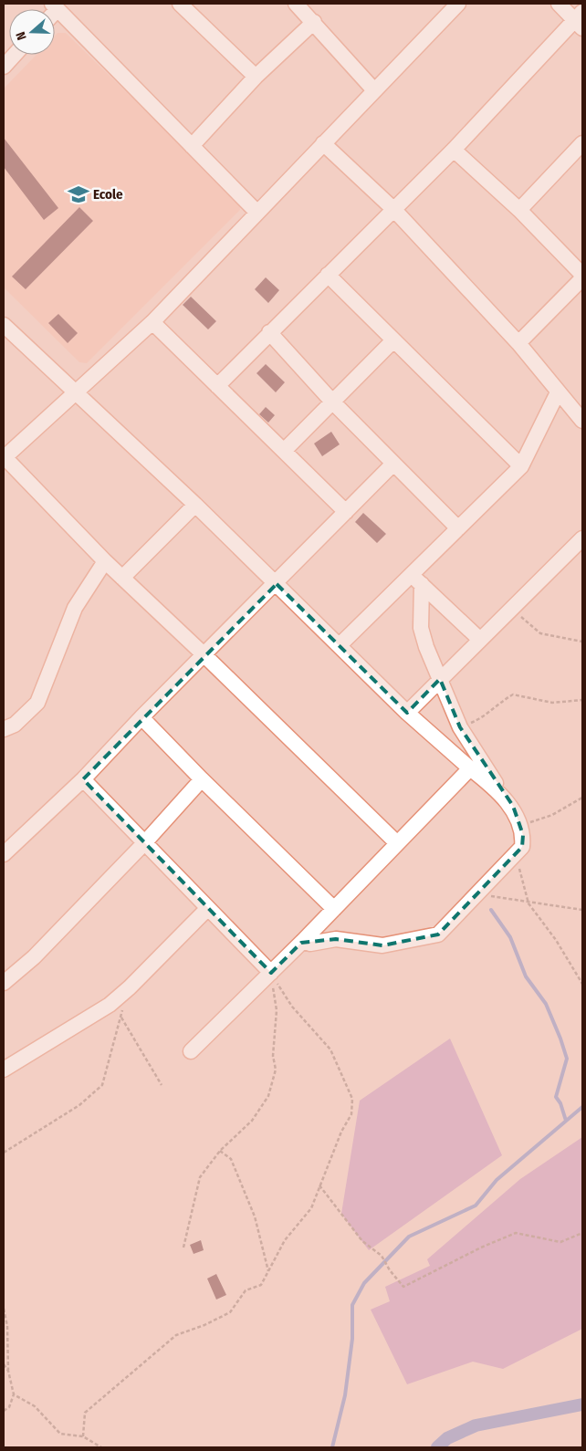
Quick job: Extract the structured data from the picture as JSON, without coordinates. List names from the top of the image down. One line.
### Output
{"places":{"school or university":["Ecole"]},"north":"left"}
